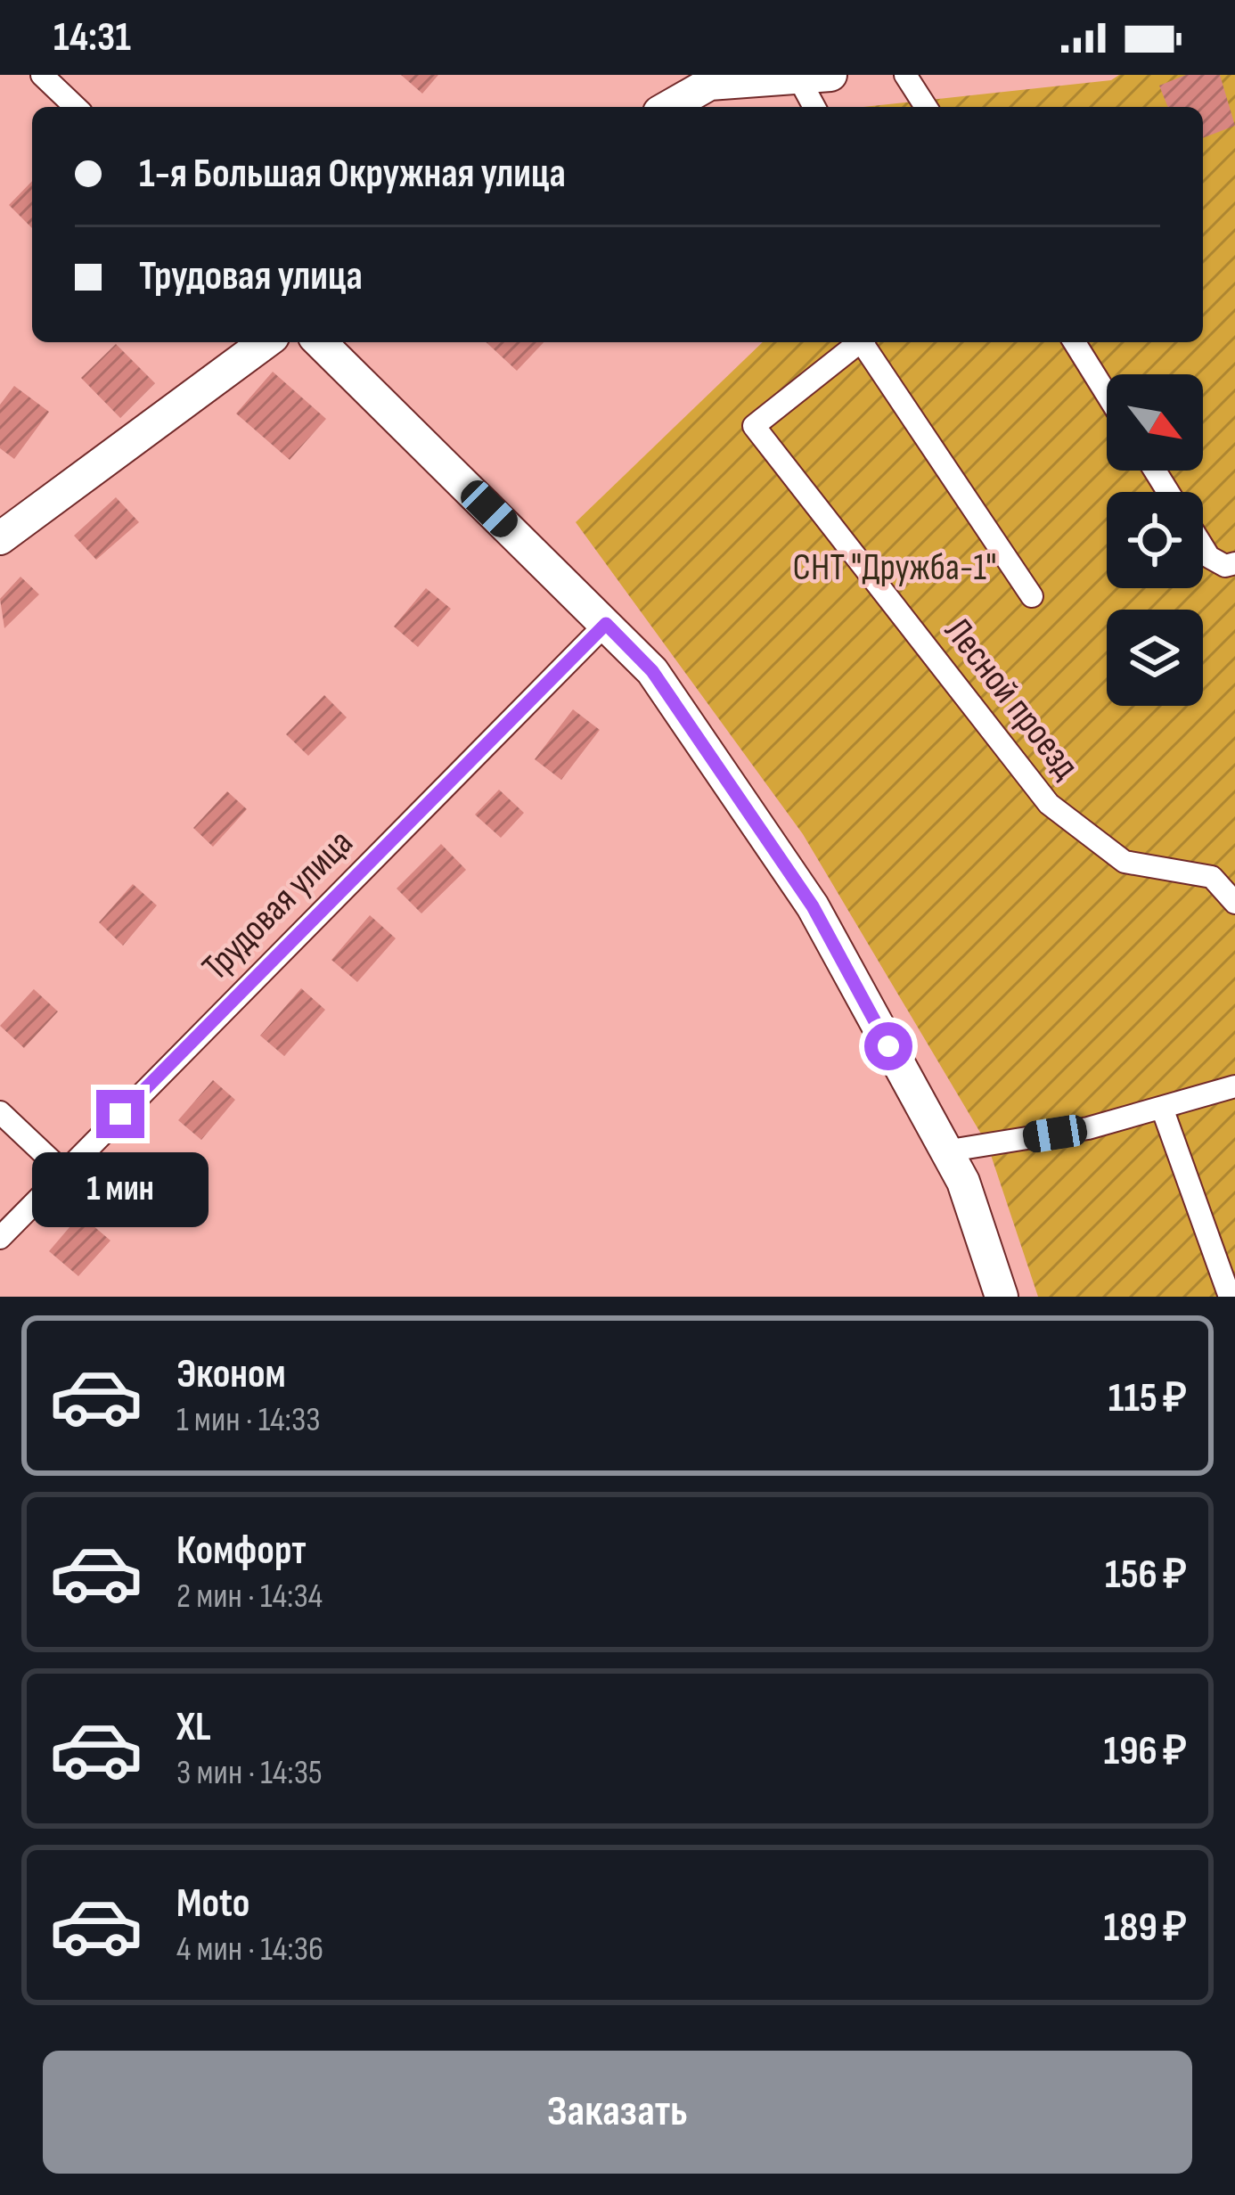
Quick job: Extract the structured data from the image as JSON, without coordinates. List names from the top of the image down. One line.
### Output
{"streets":{"street":["Лесной проезд","Трудовая улица"]},"parks":["СНТ \"Дружба-1\""],"north":"bottom right","page":{"status":"14:31","banner":["1-я Большая Окружная улица","Трудовая улица"],"bubble":"1 мин","list":[{"name":"Эконом","note":"1 мин · 14:33","value":"115 ₽"},{"name":"Комфорт","note":"2 мин · 14:34","value":"156 ₽"},{"name":"XL","note":"3 мин · 14:35","value":"196 ₽"},{"name":"Moto","note":"4 мин · 14:36","value":"189 ₽"}],"buttons":"Заказать"}}
